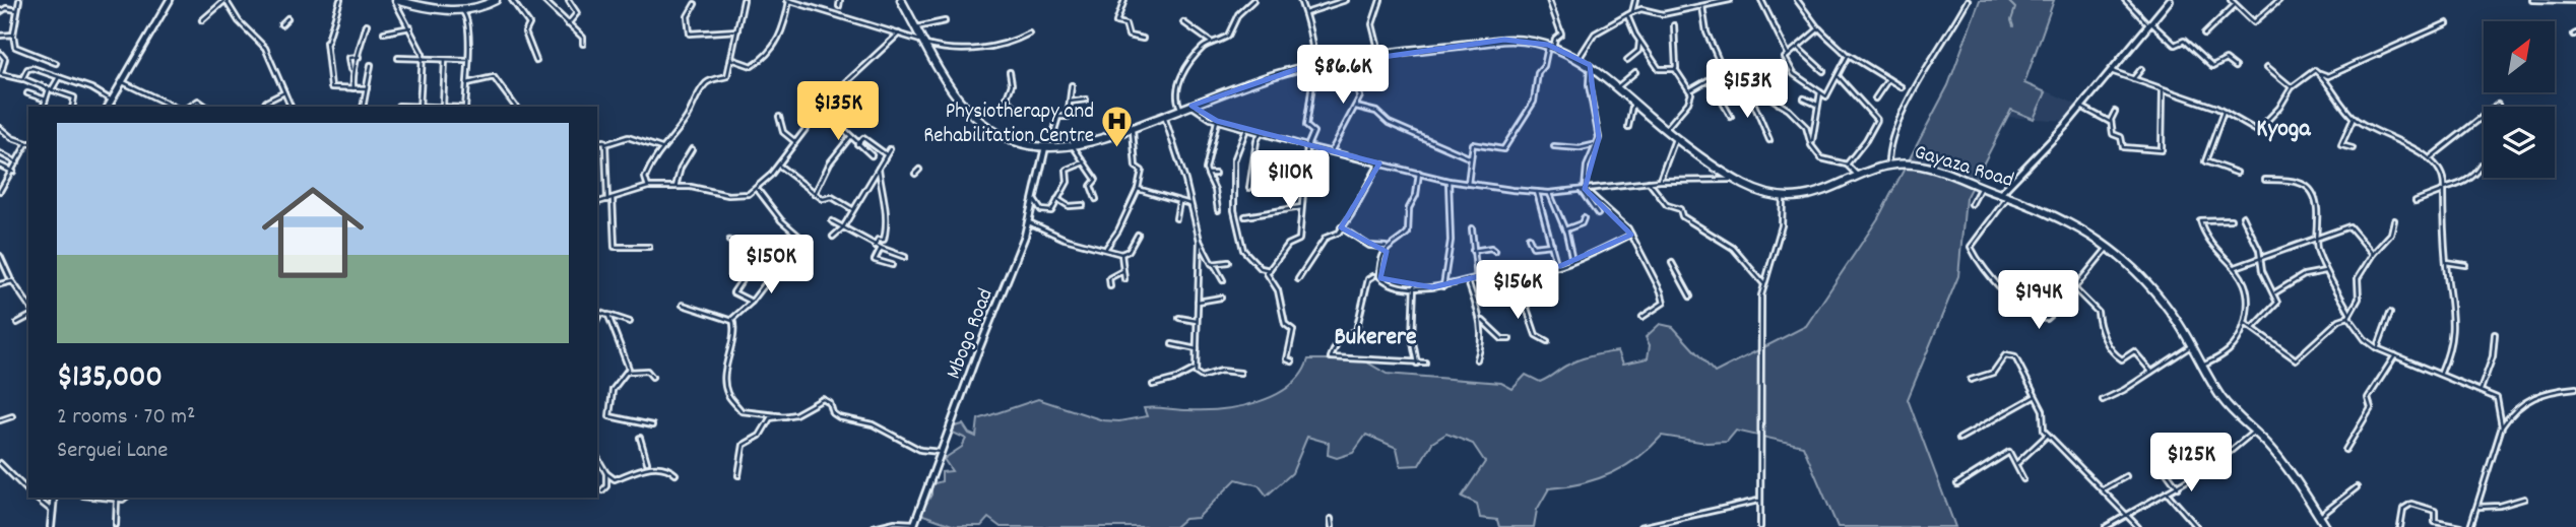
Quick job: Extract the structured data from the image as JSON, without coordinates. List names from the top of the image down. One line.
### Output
{"streets":{"main road":["Gayaza Road"],"street":["Mbogo Road"]},"crossings":[["Gayaza Road","Mbogo Road"]],"districts":["Kyoga","Bukerere"],"places":{"hospital":["Physiotherapy and Rehabilitation Centre"]},"north":"top right","page":{"price":["$86.6K","$153K","$135K","$110K","$150K","$156K","$194K","$125K"],"list":[{"name":"$135,000","note":"2 rooms · 70 m² · Serguei Lane"}]}}
